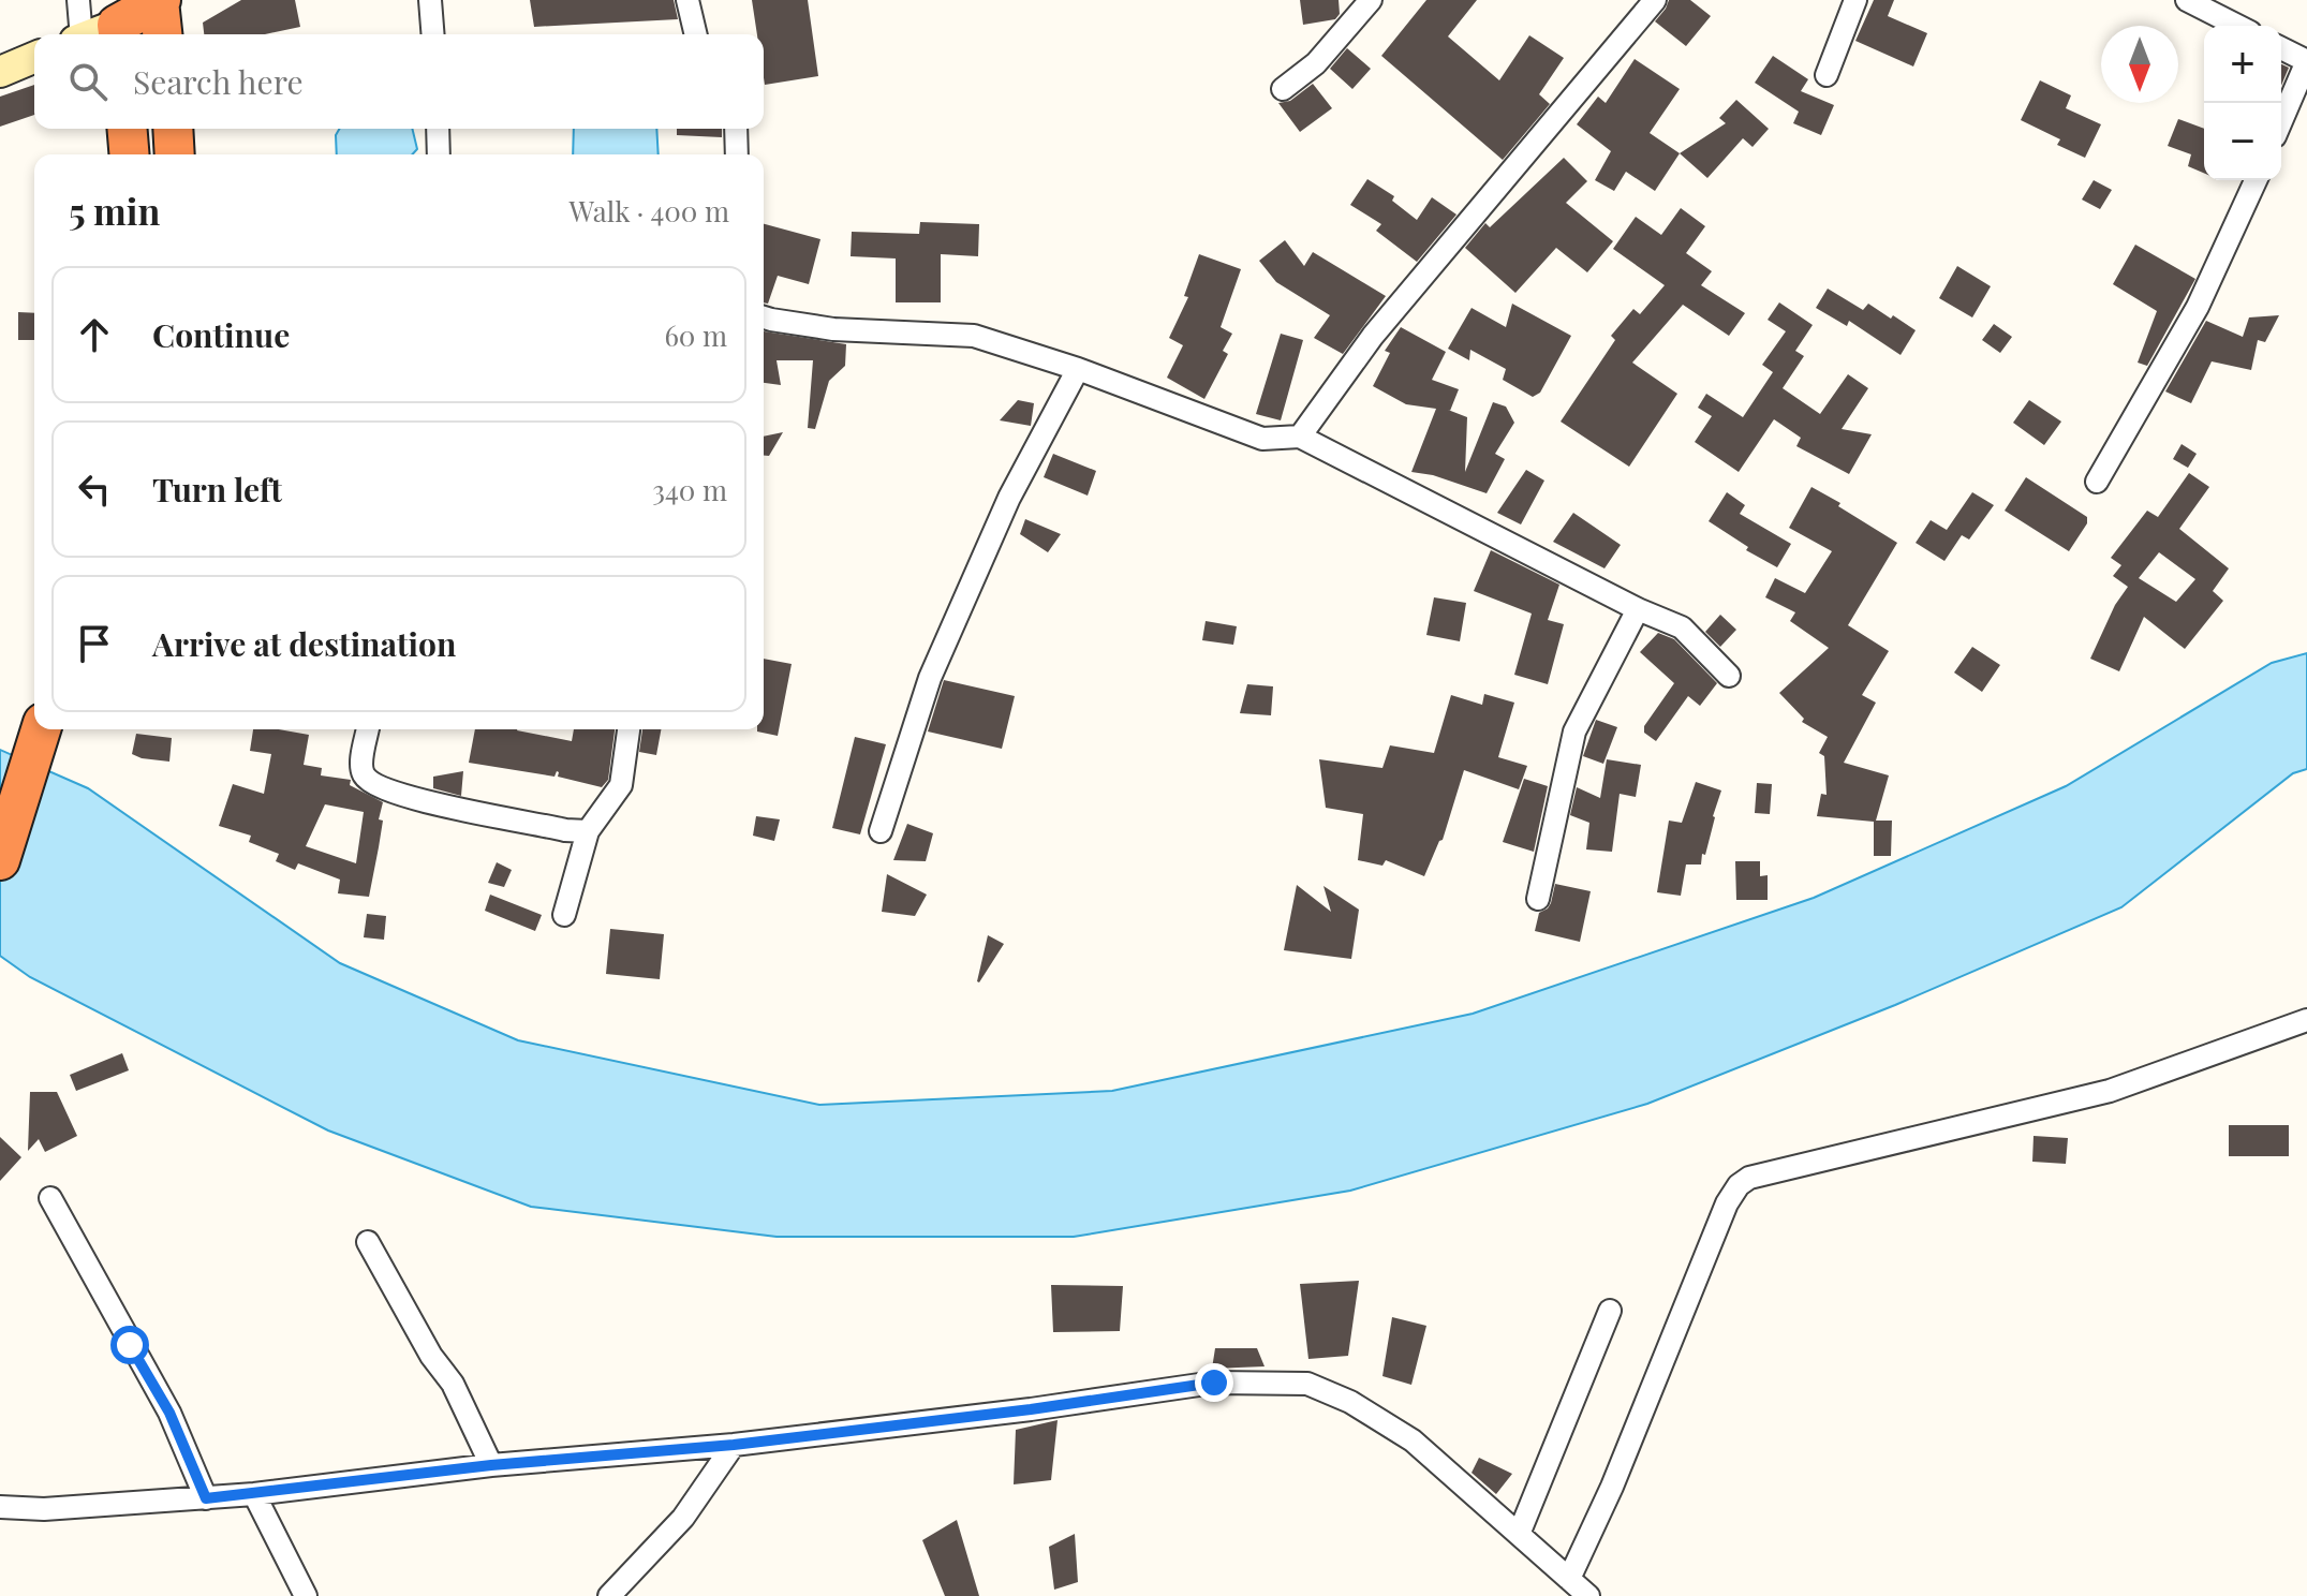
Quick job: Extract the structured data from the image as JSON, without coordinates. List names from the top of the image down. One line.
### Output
{"north":"bottom","page":{"map_buttons":["+","−"],"search":"Search here","heading":["5 min","Walk · 400 m"],"list":[["Continue","60 m"],["Turn left","340 m"],"Arrive at destination"]}}
